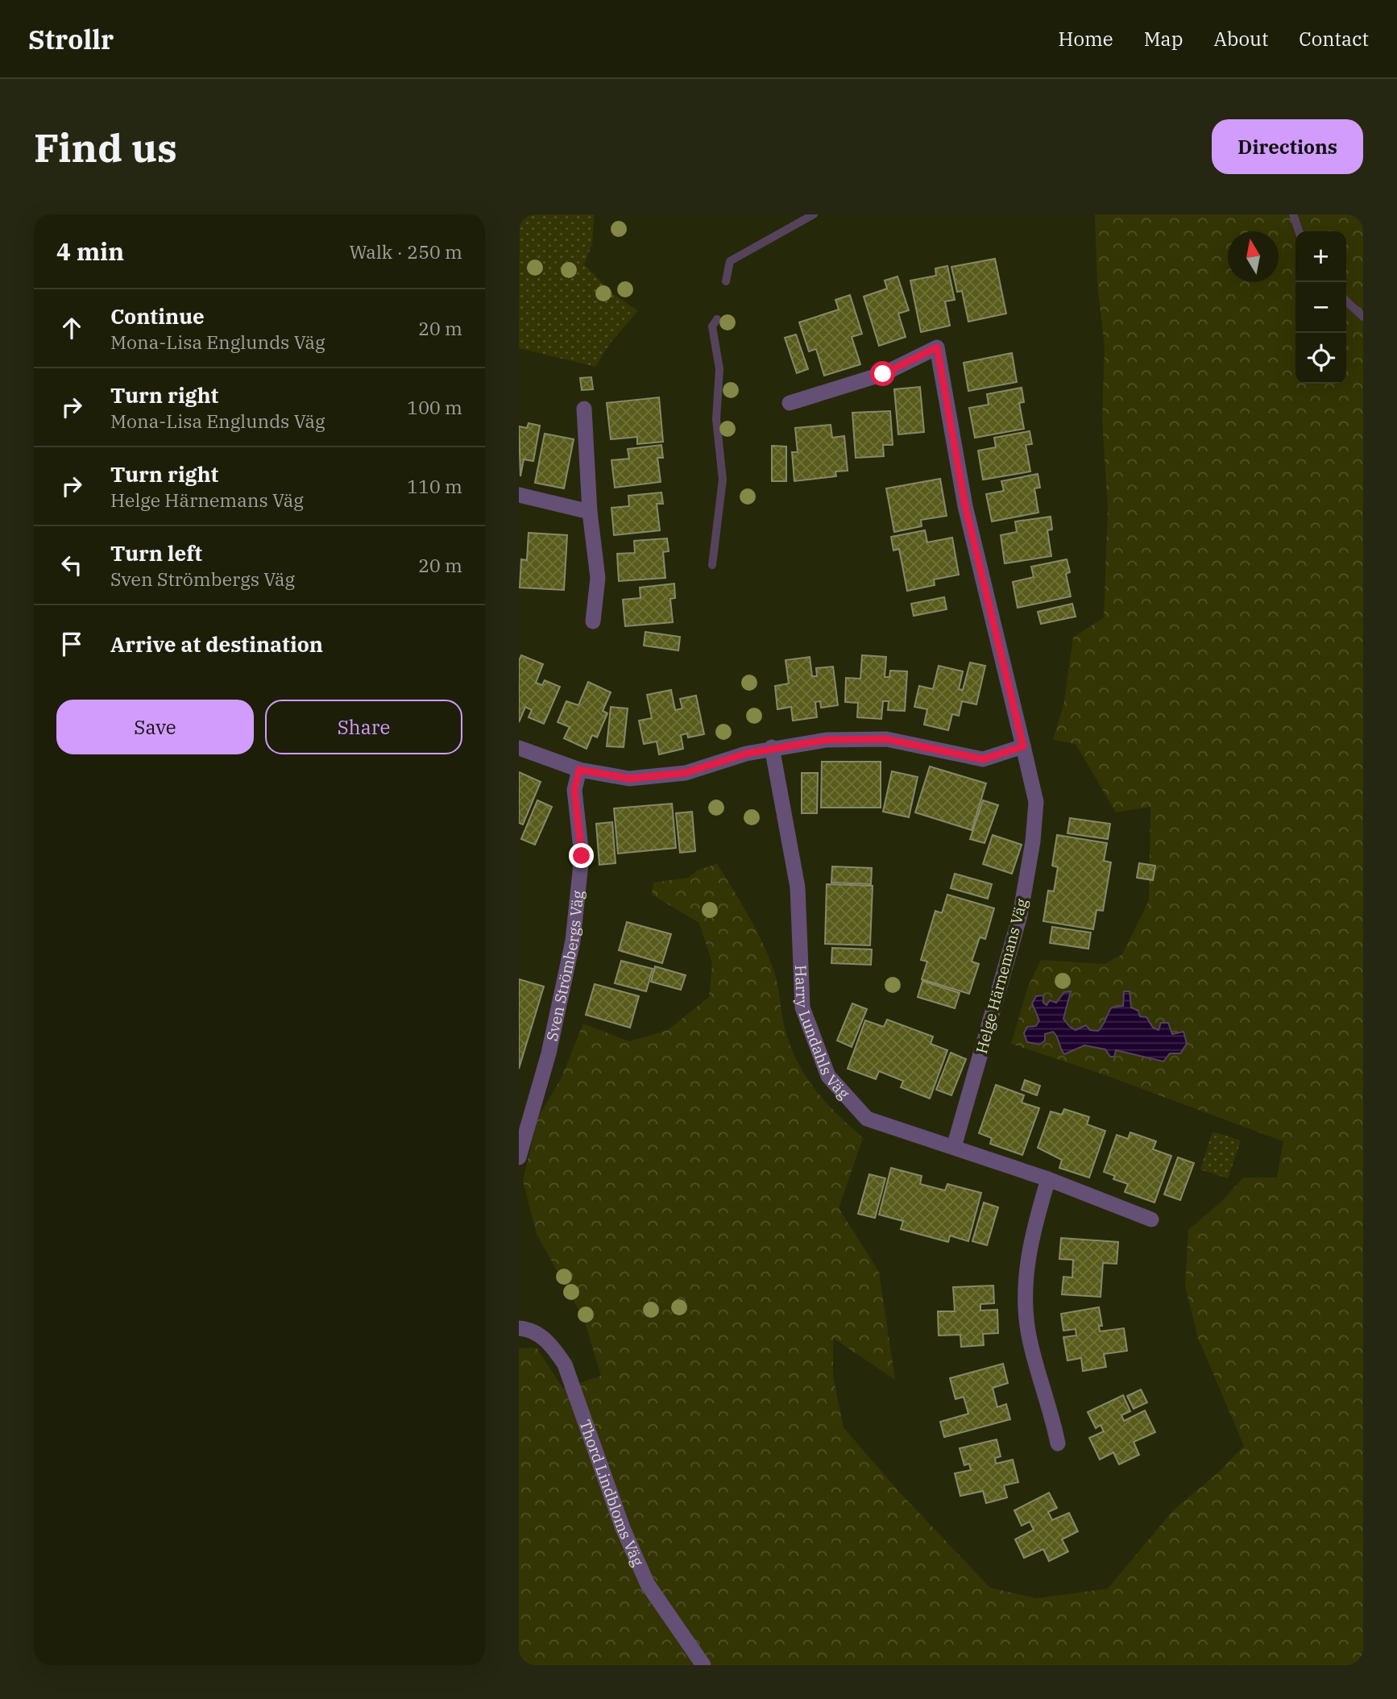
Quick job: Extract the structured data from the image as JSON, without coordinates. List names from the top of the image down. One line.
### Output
{"streets":{"street":["Sven Strömbergs Väg","Helge Härnemans Väg","Harry Lundahls Väg","Thord Lindbloms Väg"]},"crossings":[["Helge Härnemans Väg","Harry Lundahls Väg"]],"north":"top","page":{"header":"Strollr","nav":["Home","Map","About","Contact"],"buttons":["Directions",["Save","Share"]],"title":"Find us","heading":["4 min","Walk · 250 m"],"map_buttons":["+","−"],"list":[["Continue","Mona-Lisa Englunds Väg","20 m"],["Turn right","Mona-Lisa Englunds Väg","100 m"],["Turn right","Helge Härnemans Väg","110 m"],["Turn left","Sven Strömbergs Väg","20 m"],"Arrive at destination"]}}
